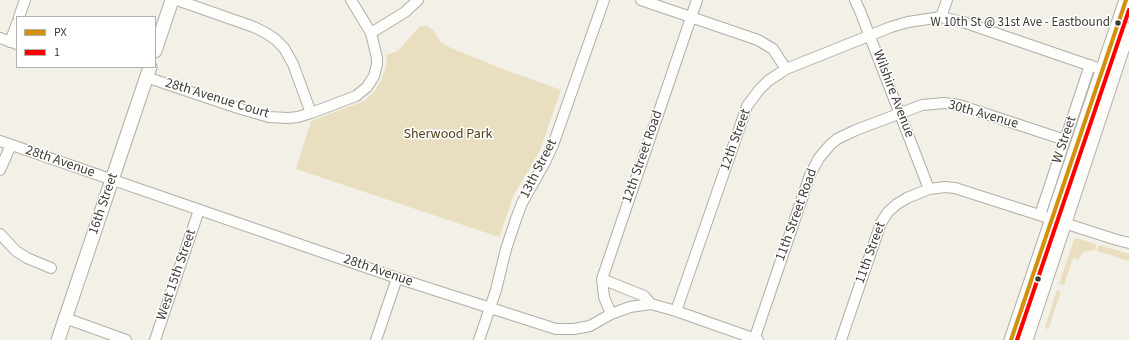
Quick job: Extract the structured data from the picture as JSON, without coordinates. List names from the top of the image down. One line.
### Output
{"streets":{"main road":["16th Street"],"street":["Wilshire Avenue","28th Avenue Court","30th Avenue","12th Street","W Street","12th Street Road","28th Avenue","13th Street","11th Street Road","11th Street","West 15th Street"]},"crossings":[["Wilshire Avenue","30th Avenue"],["Wilshire Avenue","12th Street"],["Wilshire Avenue","11th Street Road"],["Wilshire Avenue","11th Street"],["28th Avenue Court","16th Street"],["30th Avenue","W Street"],["30th Avenue","11th Street Road"],["12th Street","28th Avenue"],["W Street","11th Street"],["12th Street Road","28th Avenue"],["28th Avenue","13th Street"],["28th Avenue","16th Street"],["28th Avenue","11th Street Road"],["28th Avenue","West 15th Street"]],"parks":["Sherwood Park"],"places":["W 10th St @ 31st Ave - Eastbound"],"lines":["transit line PX","transit line 1"],"legend":["PX","1"]}
